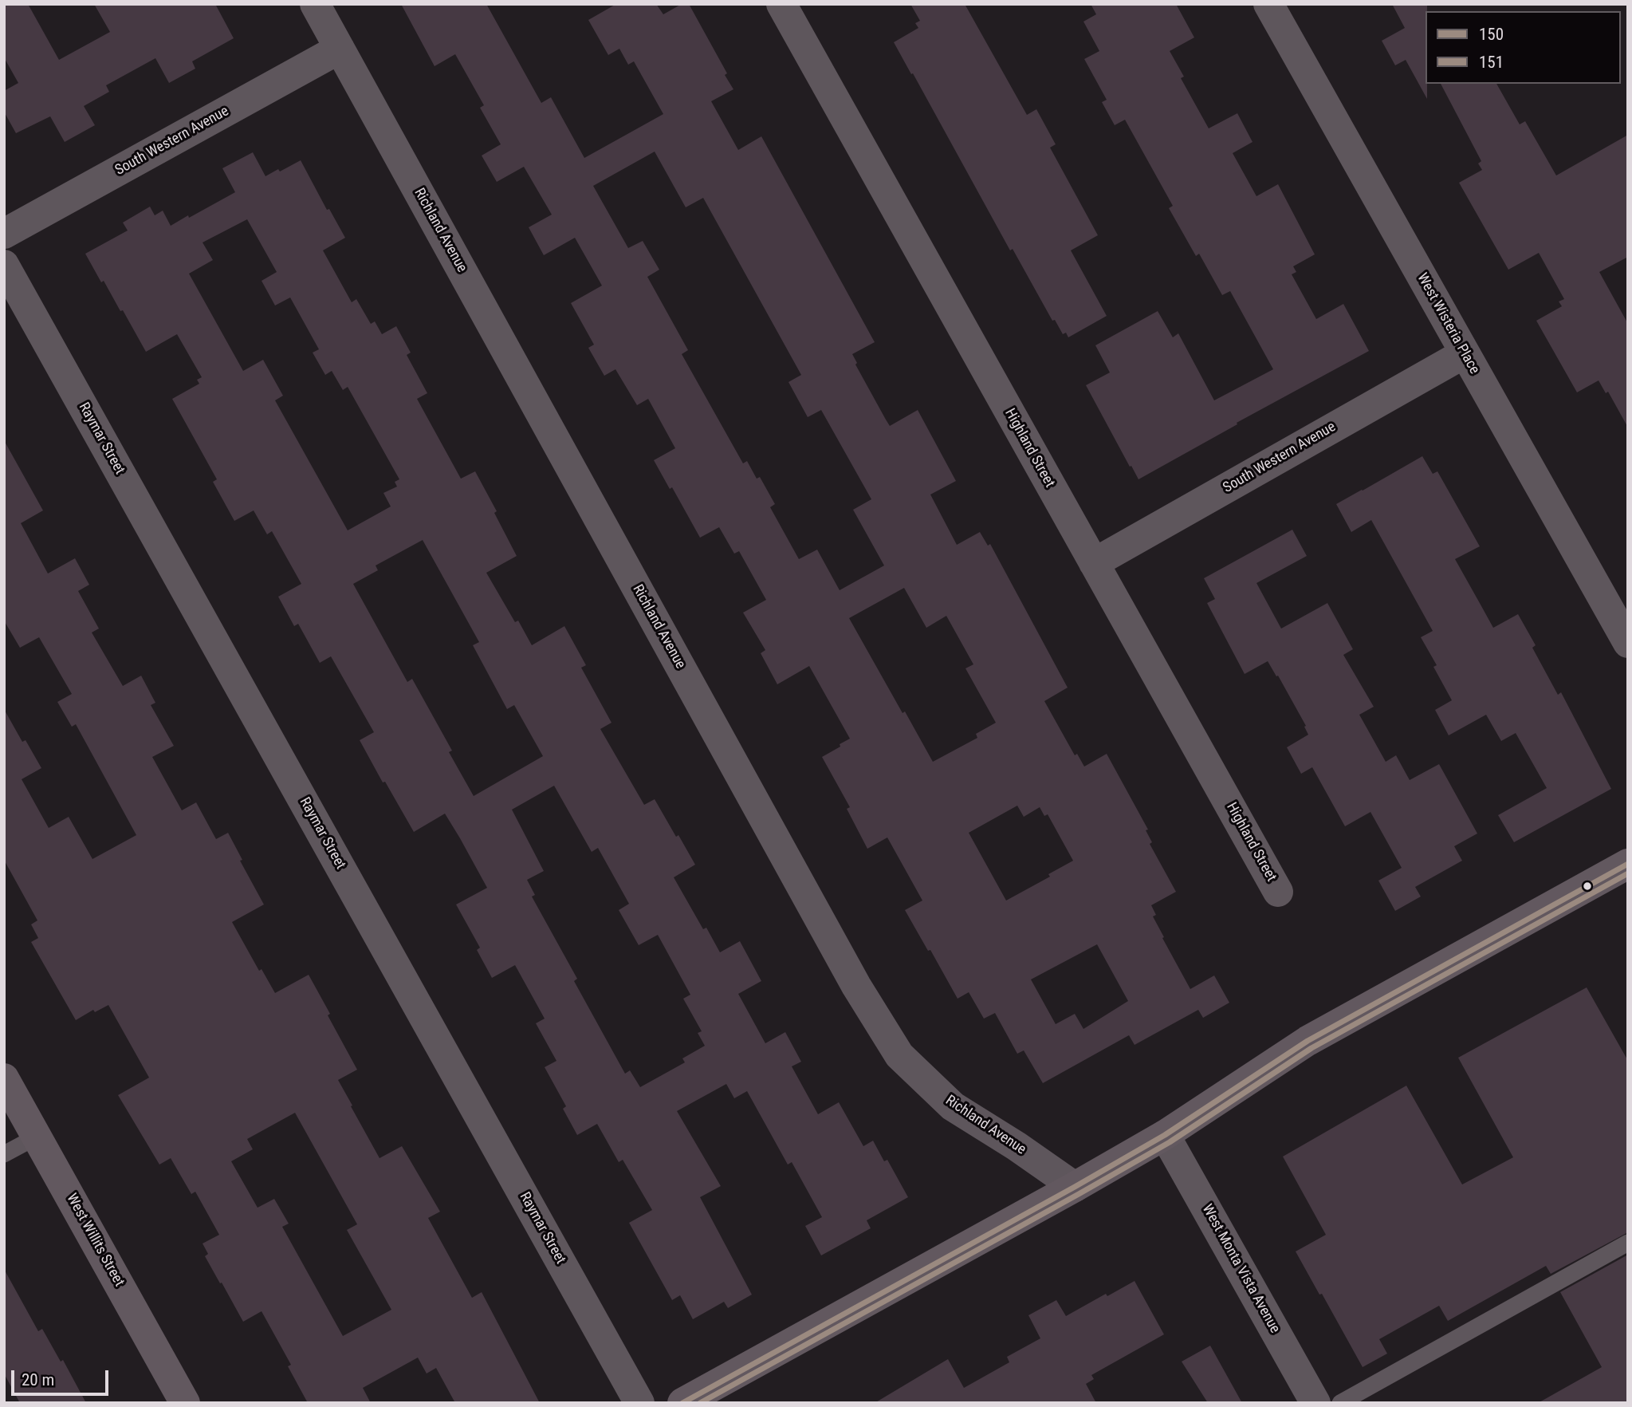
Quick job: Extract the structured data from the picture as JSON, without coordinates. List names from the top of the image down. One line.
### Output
{"streets":{"street":["South Western Avenue","Richland Avenue","West Wisteria Place","Raymar Street","Highland Street","West Willits Street","West Monta Vista Avenue"]},"crossings":[["South Western Avenue","Richland Avenue"],["South Western Avenue","West Wisteria Place"],["South Western Avenue","Highland Street"]],"lines":["transit line 150","transit line 151"],"legend":["150","151"],"scale_bar":"20 m"}
